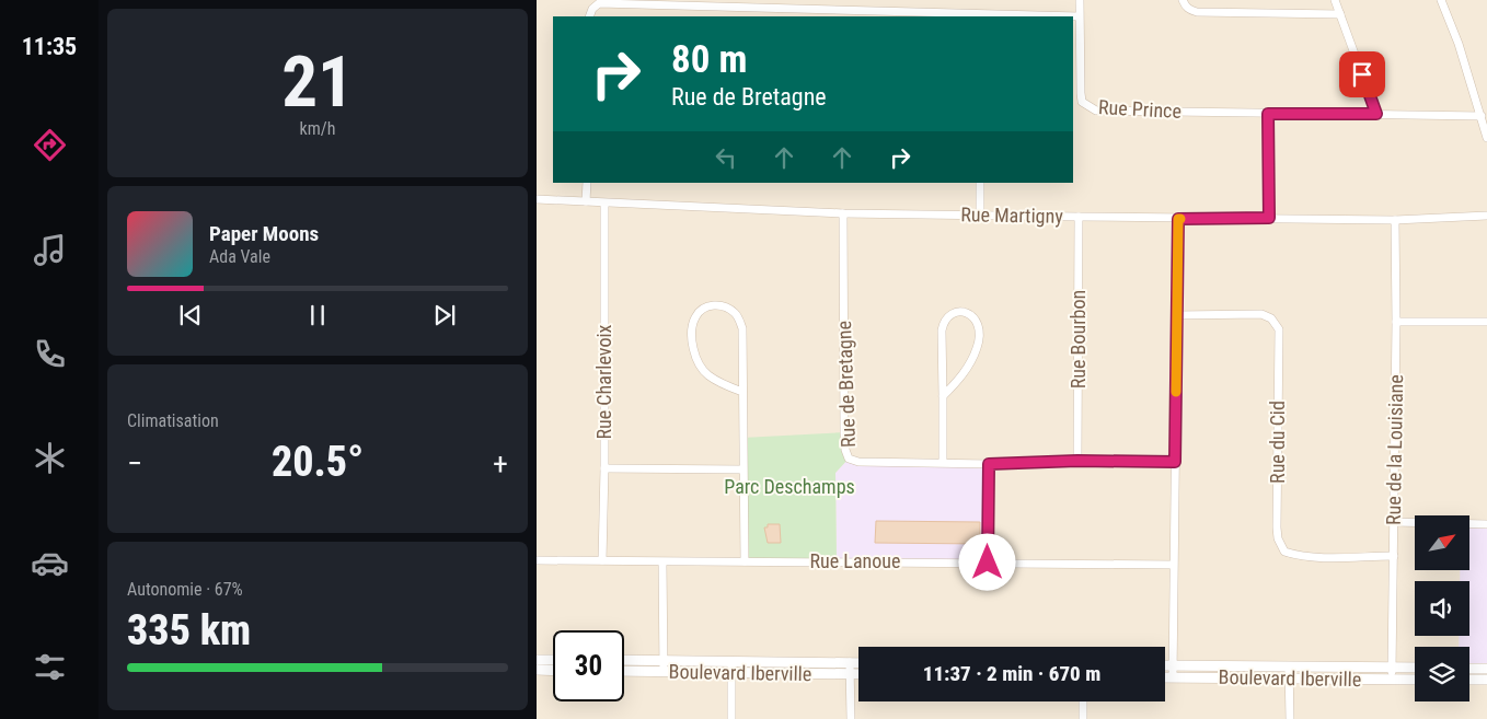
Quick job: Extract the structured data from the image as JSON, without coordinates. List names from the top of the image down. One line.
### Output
{"streets":{"street":["Rue Prince","Rue Martigny","Rue Bourbon","Rue Charlevoix","Rue de Bretagne","Rue du Cid","Rue de la Louisiane","Rue Lanoue","Boulevard Iberville"]},"crossings":[["Rue Martigny","Rue Bourbon"],["Rue Martigny","Rue Charlevoix"],["Rue Martigny","Rue de Bretagne"],["Rue Martigny","Rue de la Louisiane"],["Rue Bourbon","Rue de Bretagne"],["Rue Charlevoix","Rue Lanoue"],["Rue du Cid","Rue de la Louisiane"],["Rue de la Louisiane","Boulevard Iberville"]],"parks":["Parc Deschamps"],"north":"top right","page":{"tabs":"11:35","tile":[["21","km/h"],"Climatisation",["Autonomie · 67%","335 km"]],"turn":["80 m","Rue de Bretagne"],"song":["Paper Moons","Ada Vale"],"heat":["−","20.5°","+"],"limit":"30","trip":"11:37 · 2 min · 670 m"}}
